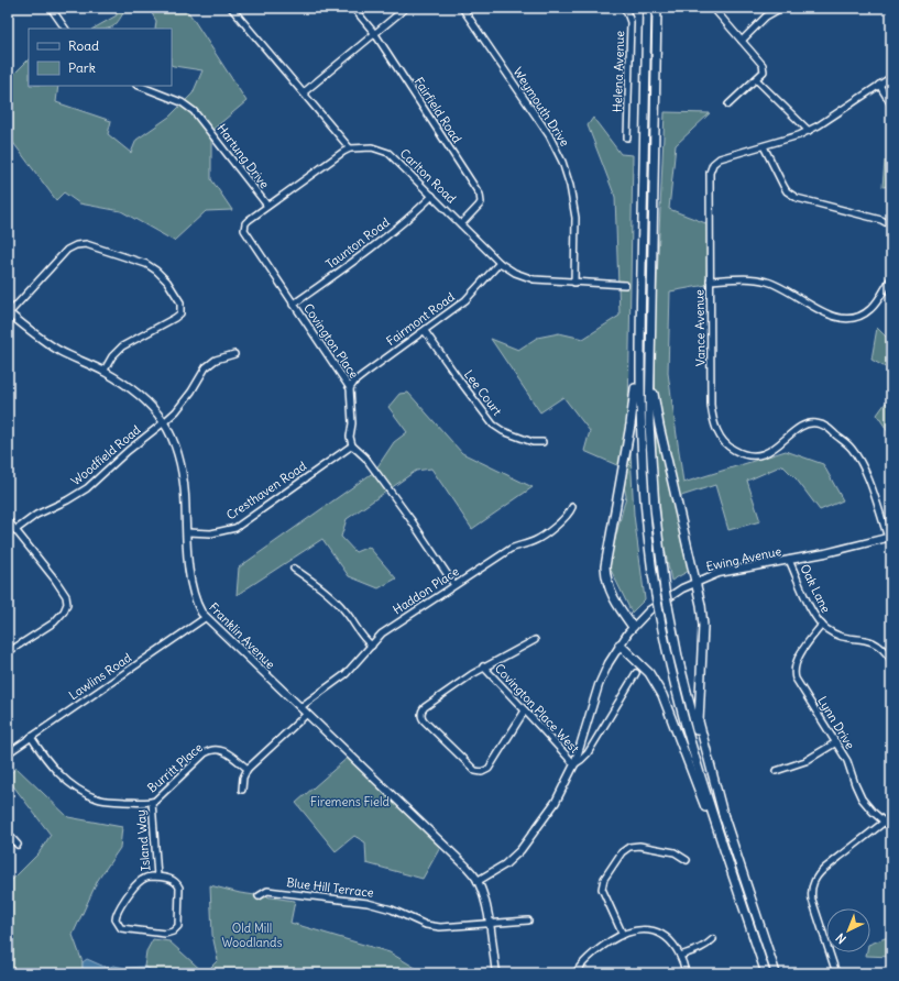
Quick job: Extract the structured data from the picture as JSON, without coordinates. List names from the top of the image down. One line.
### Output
{"streets":{"main road":["Ewing Avenue","Franklin Avenue"],"street":["Helena Avenue","Weymouth Drive","Fairfield Road","Hartung Drive","Carlton Road","Taunton Road","Fairmont Road","Vance Avenue","Covington Place","Lee Court","Woodfield Road","Cresthaven Road","Oak Lane","Haddon Place","Lawlins Road","Covington Place West","Lynn Drive","Burritt Place","Island Way","Blue Hill Terrace"]},"crossings":[["Weymouth Drive","Carlton Road"],["Fairfield Road","Carlton Road"],["Hartung Drive","Carlton Road"],["Hartung Drive","Covington Place"],["Carlton Road","Taunton Road"],["Carlton Road","Fairmont Road"],["Taunton Road","Covington Place"],["Fairmont Road","Covington Place"],["Fairmont Road","Lee Court"],["Vance Avenue","Ewing Avenue"],["Covington Place","Cresthaven Road"],["Woodfield Road","Franklin Avenue"],["Cresthaven Road","Franklin Avenue"],["Ewing Avenue","Oak Lane"],["Ewing Avenue","Franklin Avenue"],["Ewing Avenue","Covington Place West"],["Oak Lane","Lynn Drive"],["Haddon Place","Franklin Avenue"],["Franklin Avenue","Lawlins Road"],["Franklin Avenue","Blue Hill Terrace"],["Lawlins Road","Burritt Place"],["Burritt Place","Island Way"]],"parks":["Firemens Field","Old Mill Woodlands"],"legend":["Road","Park"],"north":"bottom left"}
